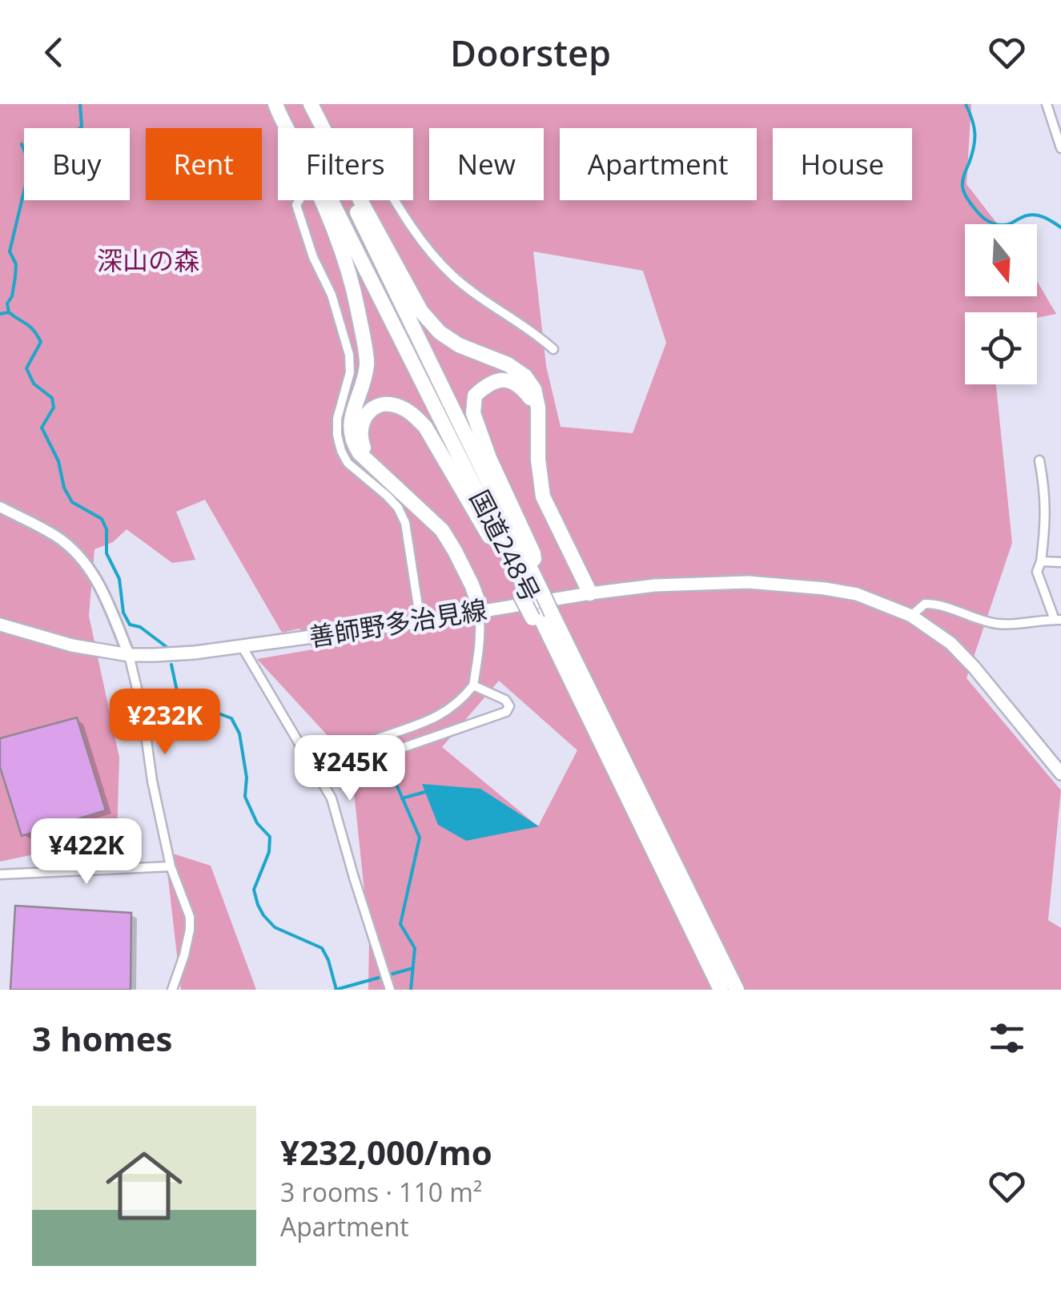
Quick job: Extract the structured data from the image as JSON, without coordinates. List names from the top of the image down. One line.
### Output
{"streets":{"highway":["国道248号"],"main road":["善師野多治見線"]},"parks":["深山の森"],"north":"bottom","page":{"header":"Doorstep","chip":["Buy","Rent","Filters","New","Apartment","House"],"price":["¥232K","¥245K","¥422K"],"heading":"3 homes","list":[{"name":"¥232,000/mo","note":"3 rooms · 110 m² · Apartment"}]}}
